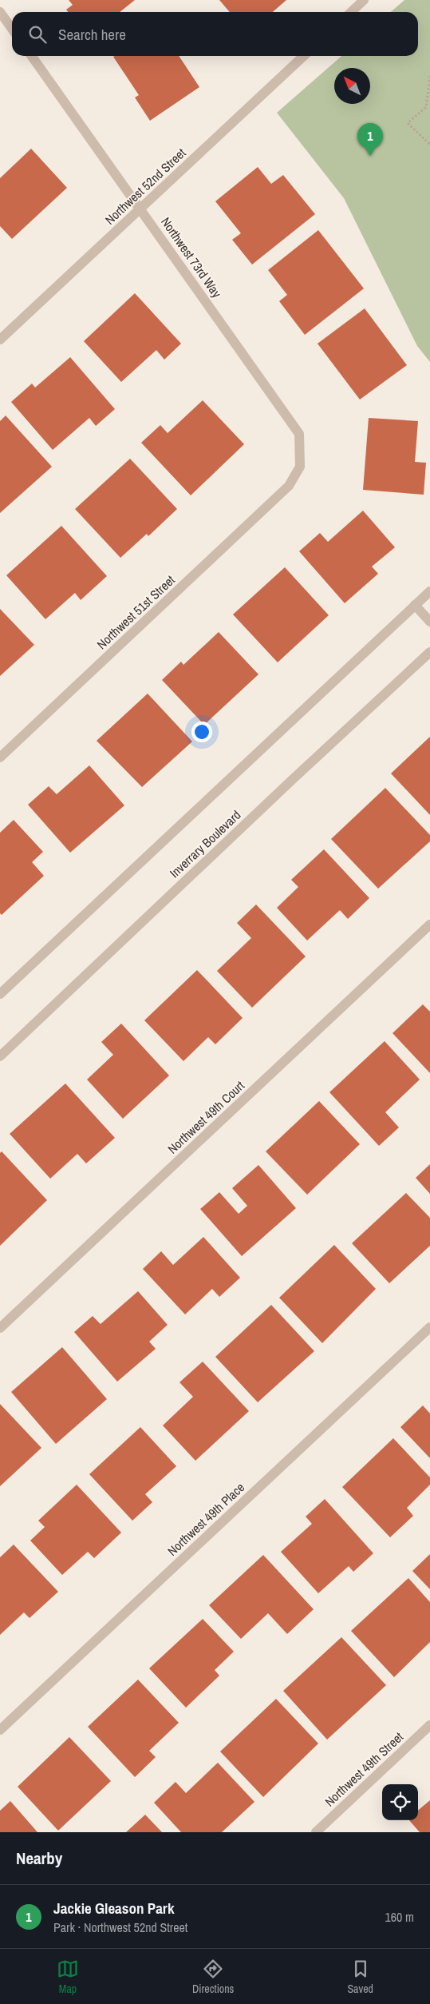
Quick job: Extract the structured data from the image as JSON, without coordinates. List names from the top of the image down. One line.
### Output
{"streets":{"street":["Northwest 52nd Street","Northwest 73rd Way","Northwest 51st Street","Inverrary Boulevard","Northwest 49th Court","Northwest 49th Place","Northwest 49th Street"]},"crossings":[["Northwest 52nd Street","Northwest 73rd Way"],["Northwest 73rd Way","Northwest 51st Street"]],"north":"top left","page":{"search":"Search here","pins":"1","heading":"Nearby","list":[{"mark":"1","name":"Jackie Gleason Park","note":"Park · Northwest 52nd Street","value":"160 m"}],"nav":["Map","Directions","Saved"]}}
